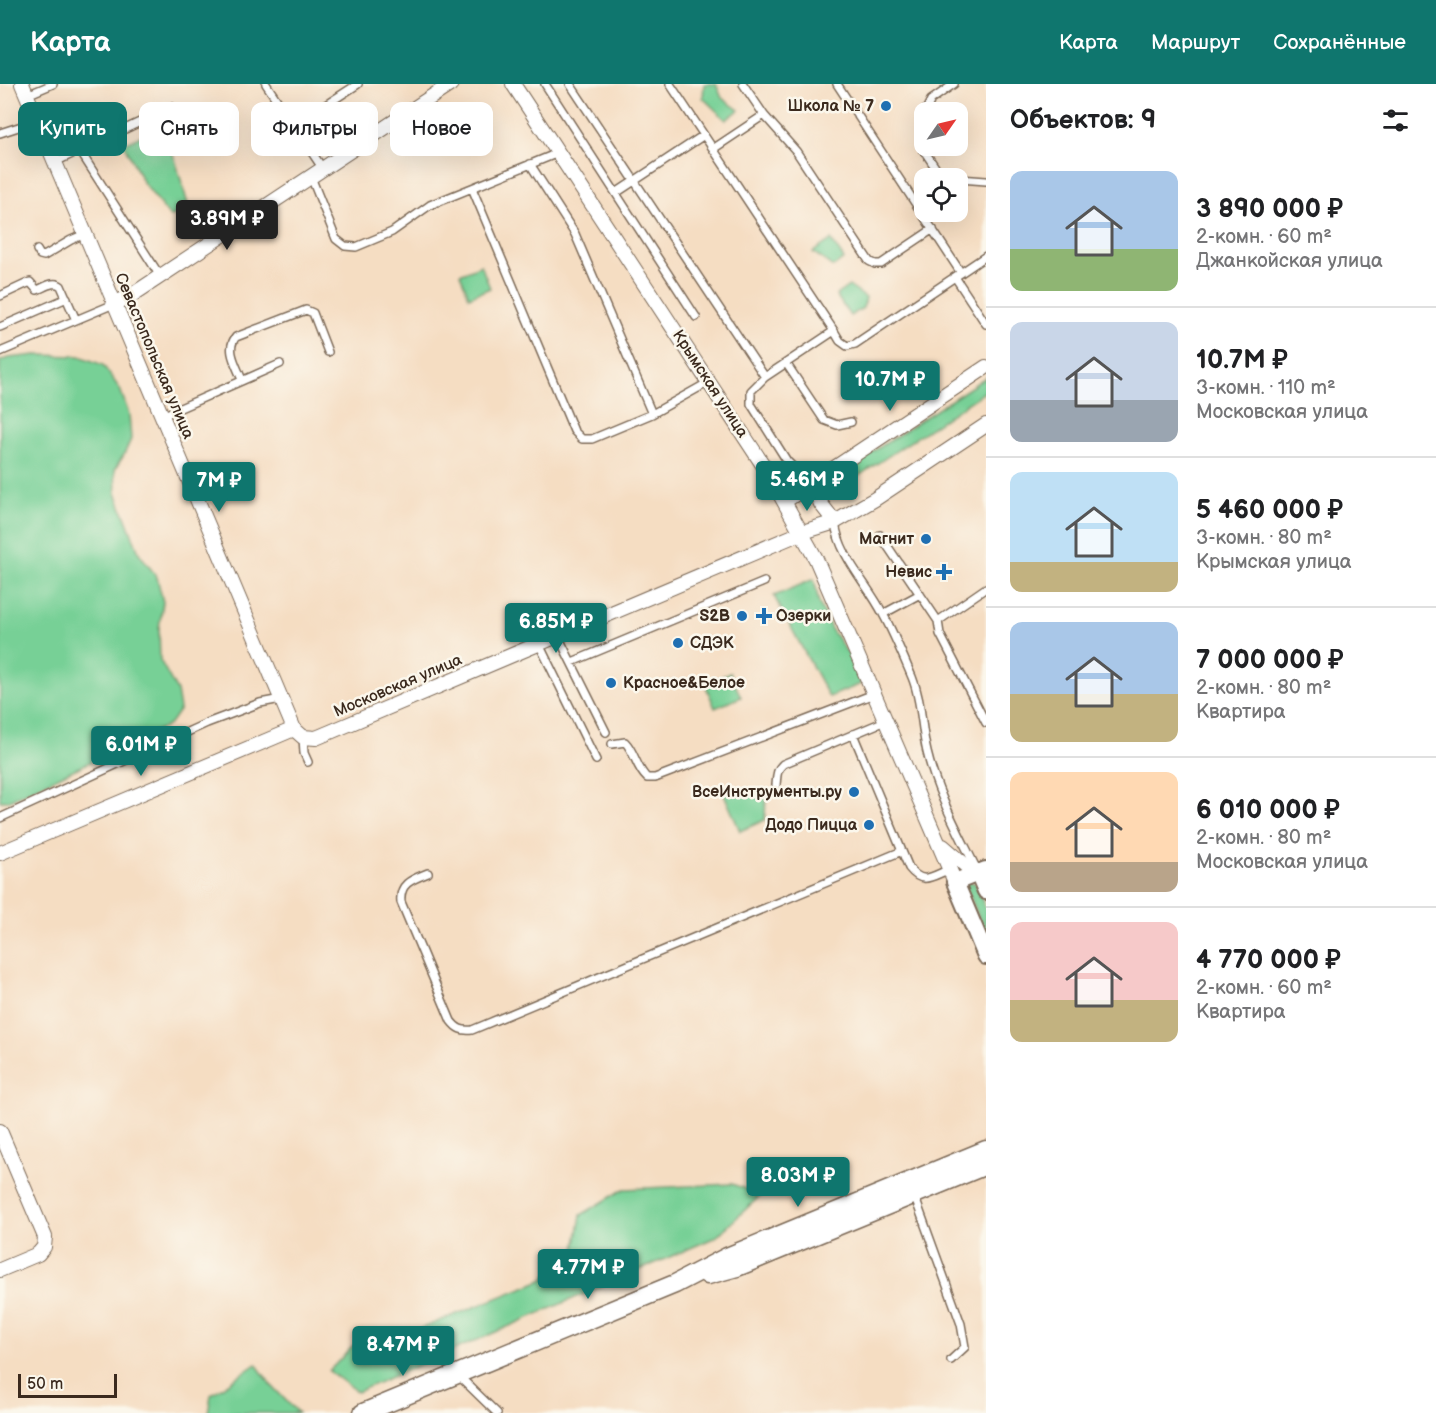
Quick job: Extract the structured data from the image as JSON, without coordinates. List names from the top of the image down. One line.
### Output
{"streets":{"street":["Севастопольская улица","Крымская улица","Московская улица"]},"crossings":[["Севастопольская улица","Московская улица"],["Крымская улица","Московская улица"]],"places":{"other":["Школа № 7","Магнит","S2B","СДЭК","Красное&Белое","ВсеИнструменты.ру","Додо Пицца"],"health":["Невис","Озерки"]},"scale_bar":"50 m","north":"top right","page":{"header":"Карта","nav":["Карта","Маршрут","Сохранённые"],"heading":"Объектов: 9","chip":["Купить","Снять","Фильтры","Новое"],"list":[{"name":"3 890 000 ₽","note":"2-комн. · 60 m² · Джанкойская улица"},{"name":"10.7M ₽","note":"3-комн. · 110 m² · Московская улица"},{"name":"5 460 000 ₽","note":"3-комн. · 80 m² · Крымская улица"},{"name":"7 000 000 ₽","note":"2-комн. · 80 m² · Квартира"},{"name":"6 010 000 ₽","note":"2-комн. · 80 m² · Московская улица"},{"name":"4 770 000 ₽","note":"2-комн. · 60 m² · Квартира"}],"price":["3.89M ₽","10.7M ₽","5.46M ₽","7M ₽","6.85M ₽","6.01M ₽","8.03M ₽","4.77M ₽","8.47M ₽"],"scale":"50 m"}}
